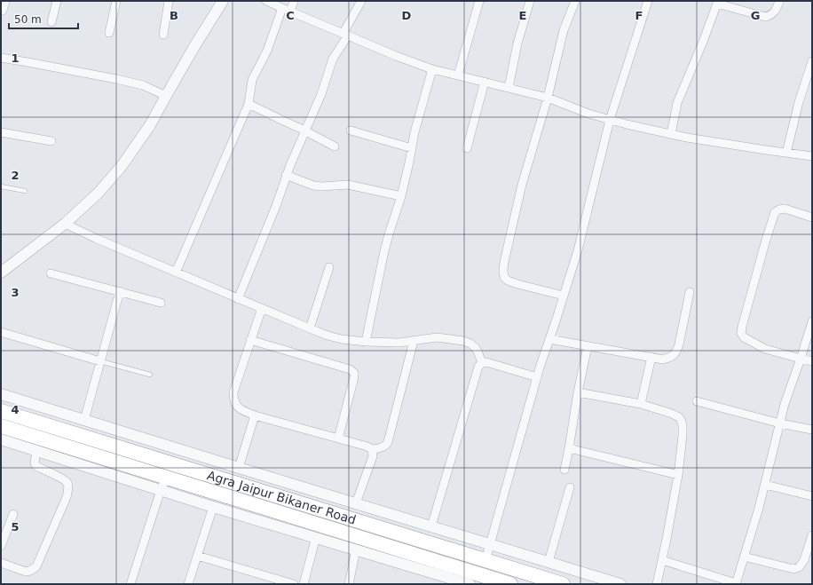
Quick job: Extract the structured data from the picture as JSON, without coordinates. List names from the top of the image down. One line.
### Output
{"streets":{"highway":["Agra Jaipur Bikaner Road"]},"scale_bar":"50 m","grid":{"columns":["B","C","D","E","F","G"],"rows":["1","2","3","4","5"]}}
